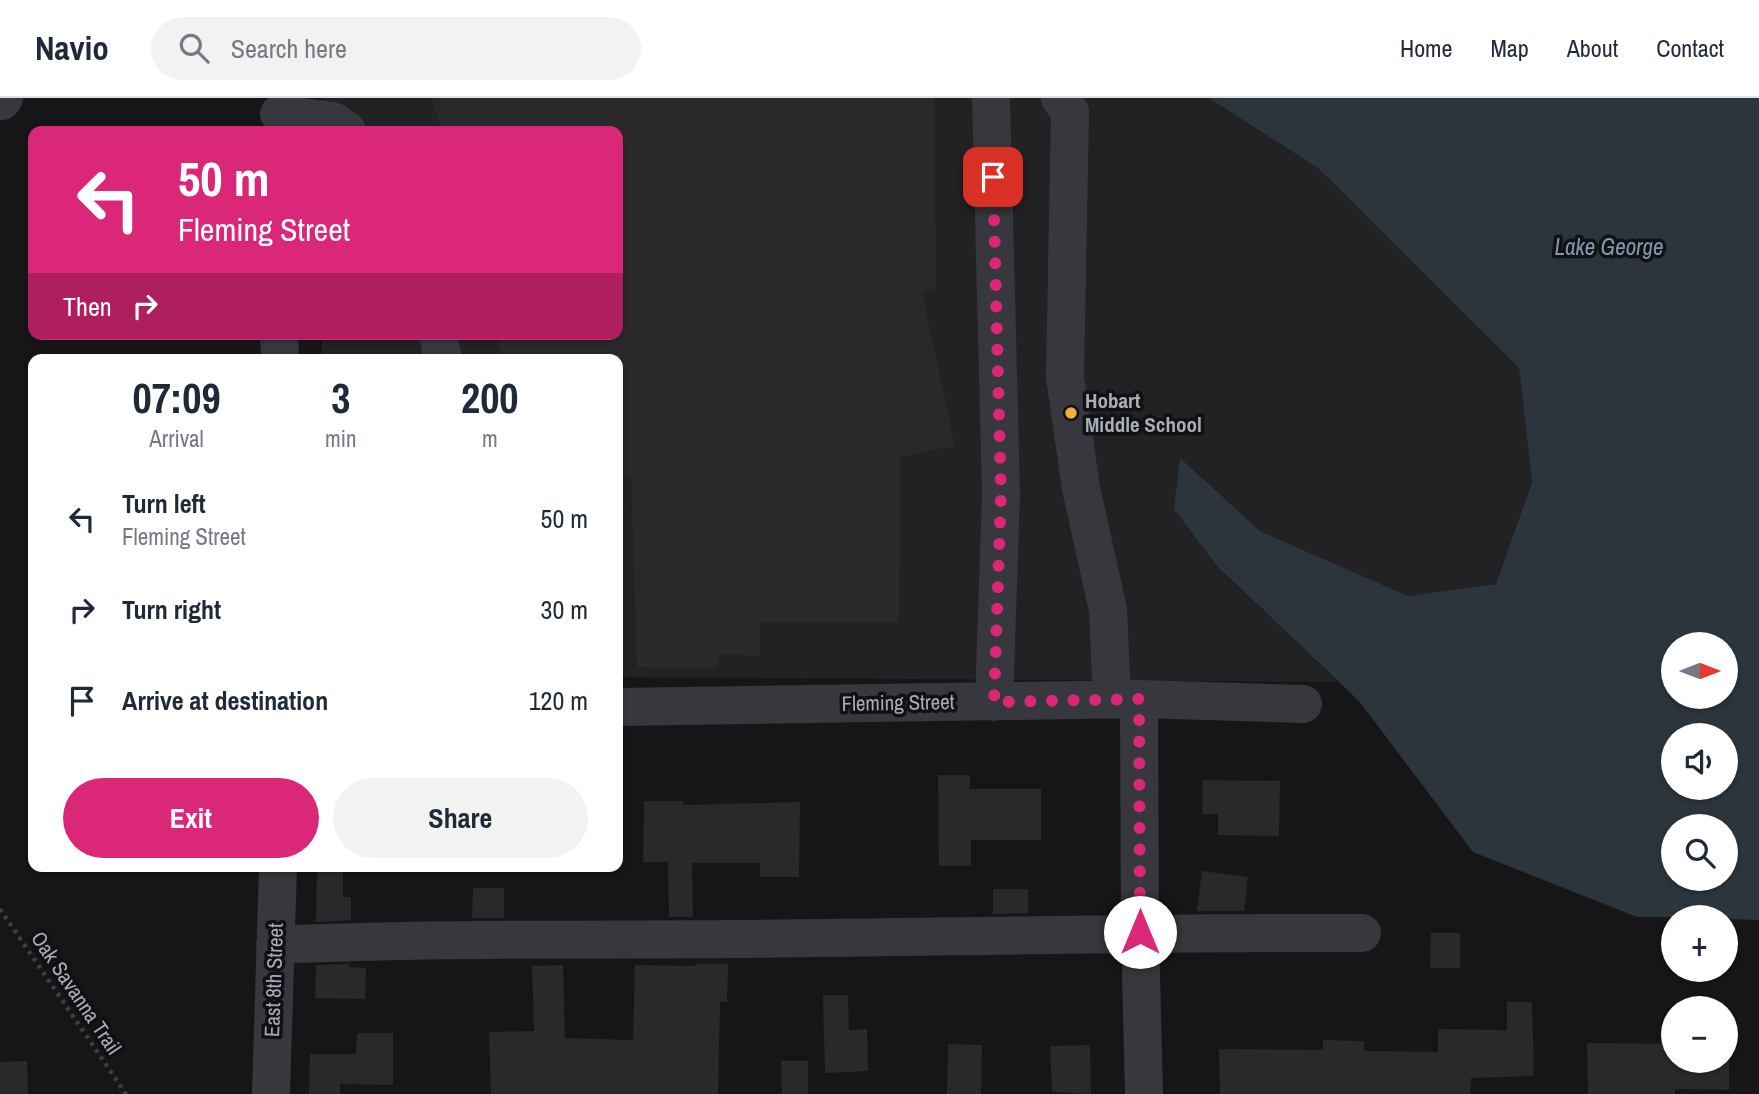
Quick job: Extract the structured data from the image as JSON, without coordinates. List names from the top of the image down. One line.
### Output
{"streets":{"street":["Fleming Street","East 8th Street"],"path":["Oak Savanna Trail"]},"water":["Lake George"],"places":["Hobart Middle School"],"north":"right","page":{"header":"Navio","search":"Search here","nav":["Home","Map","About","Contact"],"turn":["50 m","Fleming Street"],"then":"Then","eta":["07:09","Arrival","3","min","200","m"],"list":[{"name":"Turn left","note":"Fleming Street","value":"50 m"},{"name":"Turn right","value":"30 m"},{"name":"Arrive at destination","value":"120 m"}],"map_buttons":["+","−"],"buttons":["Exit","Share"]}}
